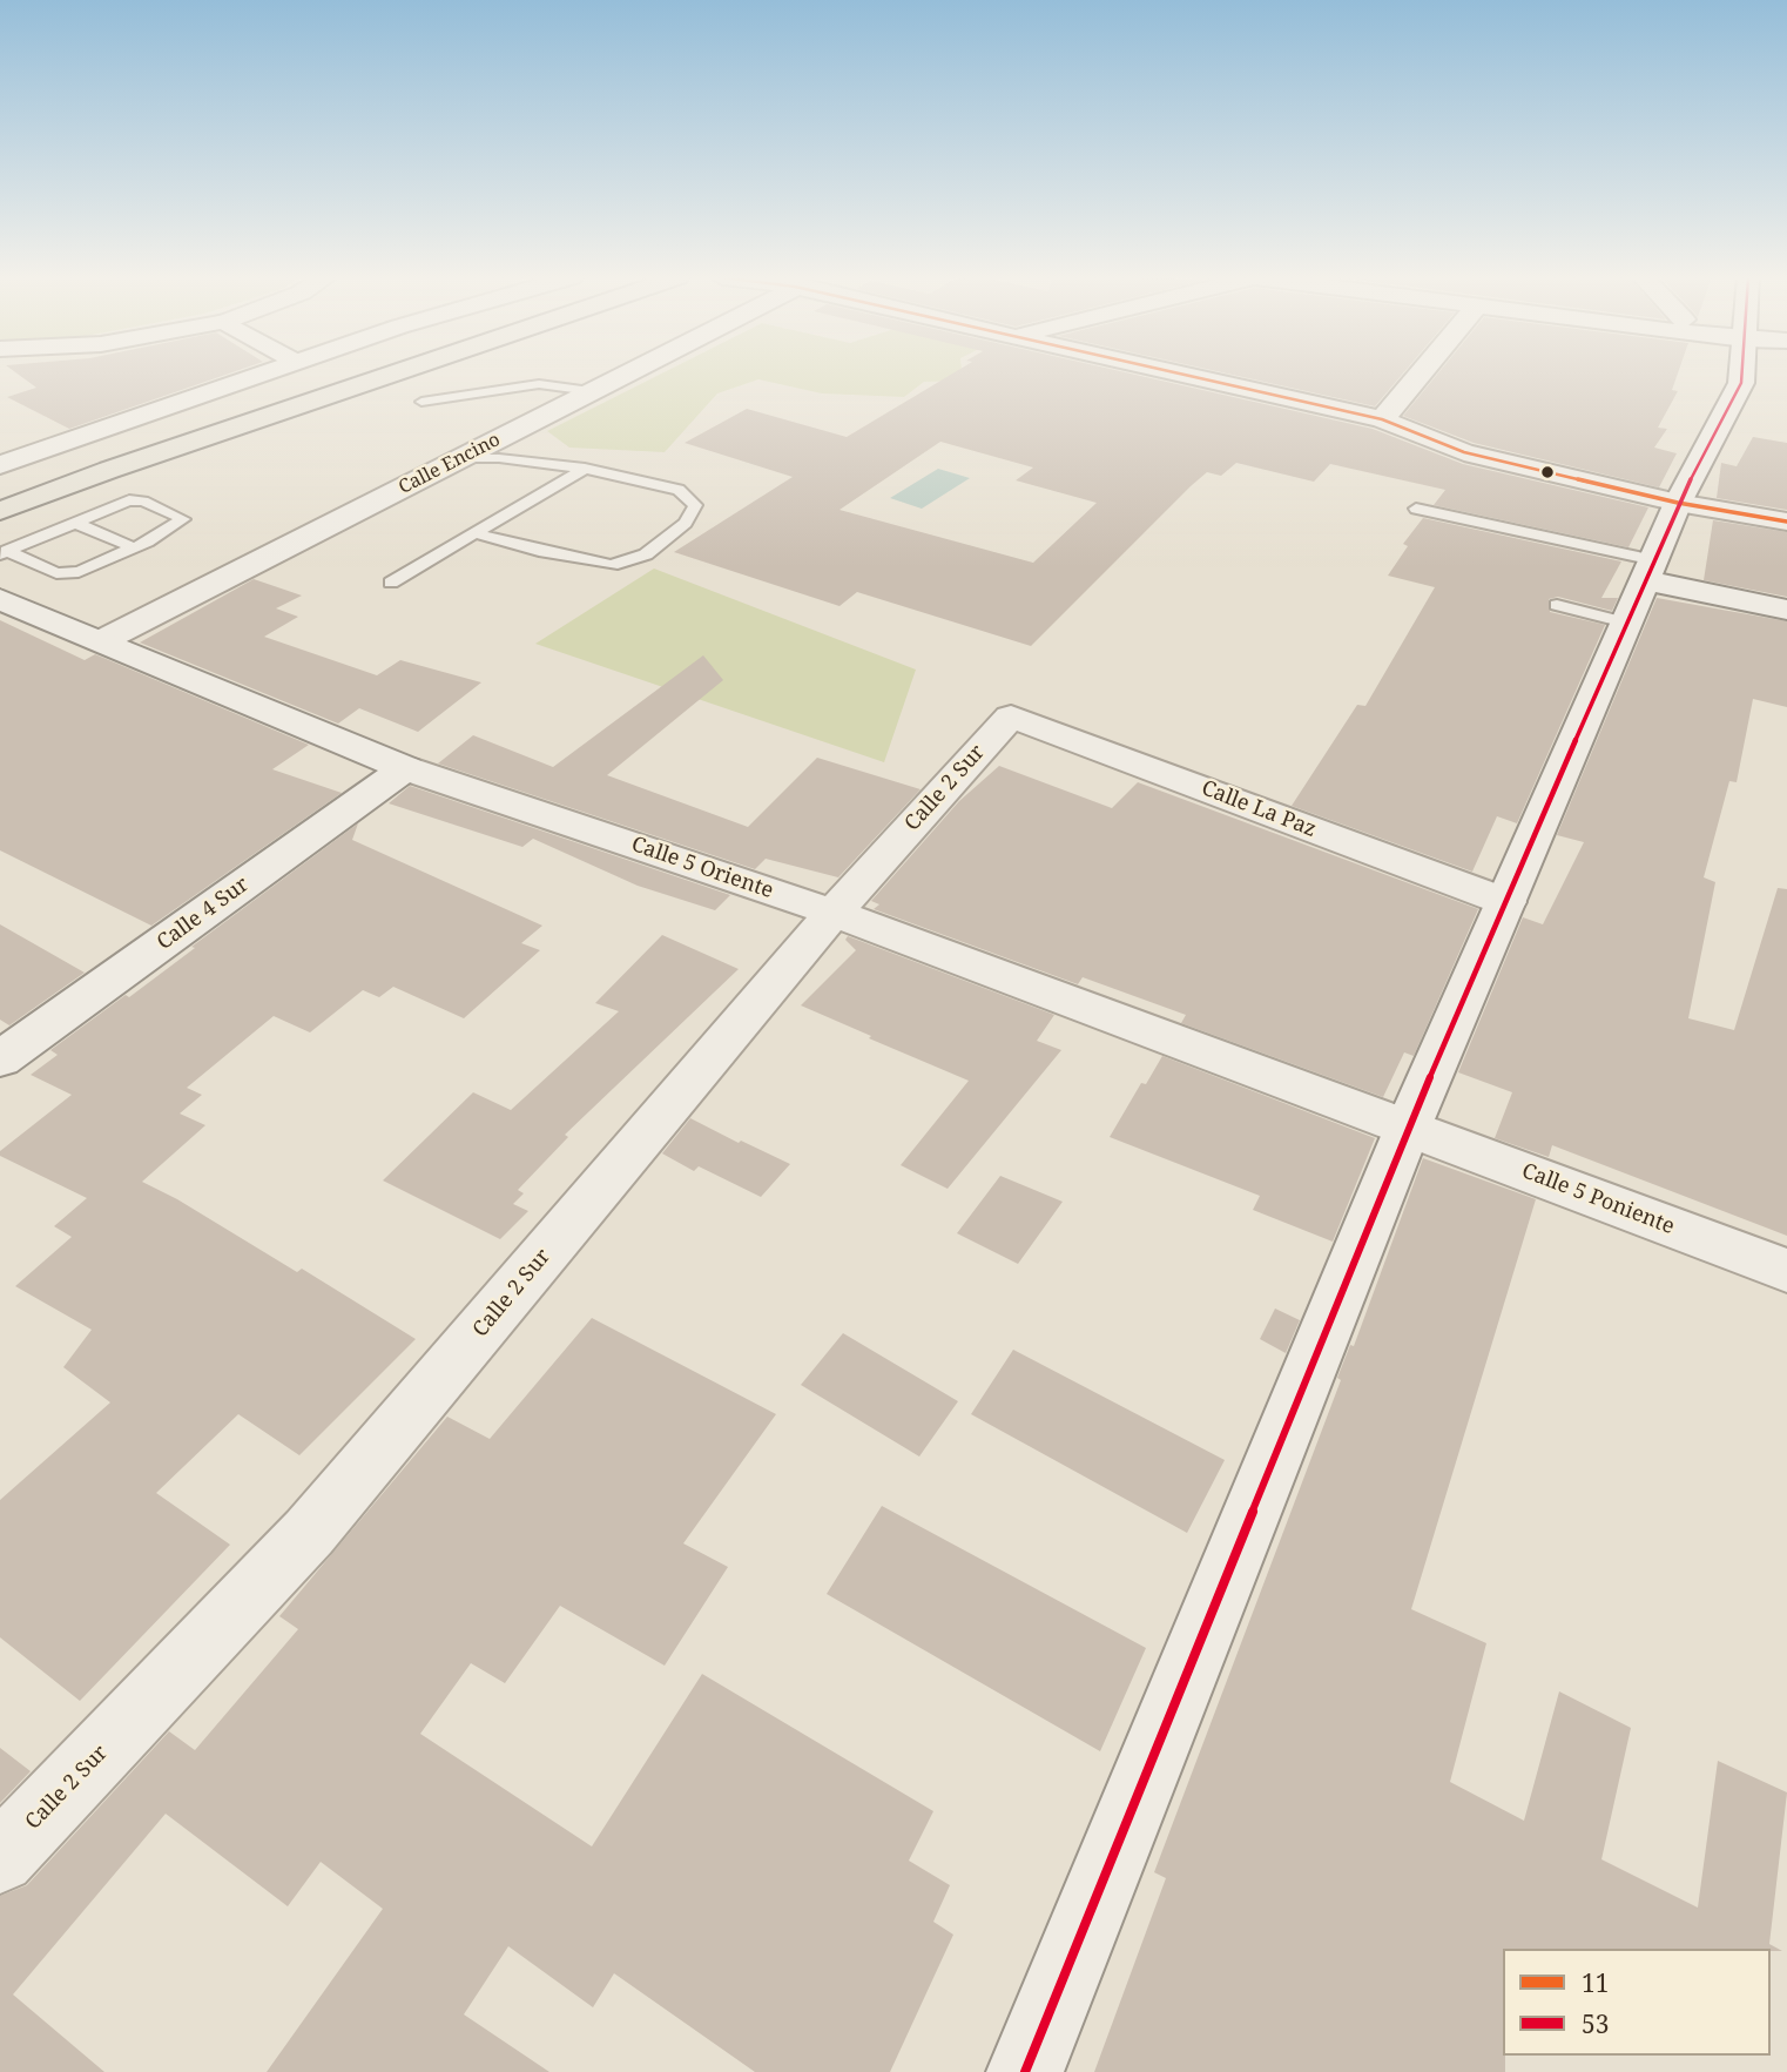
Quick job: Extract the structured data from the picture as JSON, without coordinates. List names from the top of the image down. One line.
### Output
{"streets":{"street":["Calle Encino","Calle 2 Sur","Calle La Paz","Calle 5 Oriente","Calle 4 Sur","Calle 5 Poniente"]},"crossings":[["Calle Encino","Calle 5 Oriente"],["Calle 2 Sur","Calle La Paz"],["Calle 2 Sur","Calle 5 Oriente"],["Calle 5 Oriente","Calle 4 Sur"],["Calle 5 Oriente","Calle 5 Poniente"]],"lines":["transit line 11","transit line 53"],"legend":["11","53"]}
